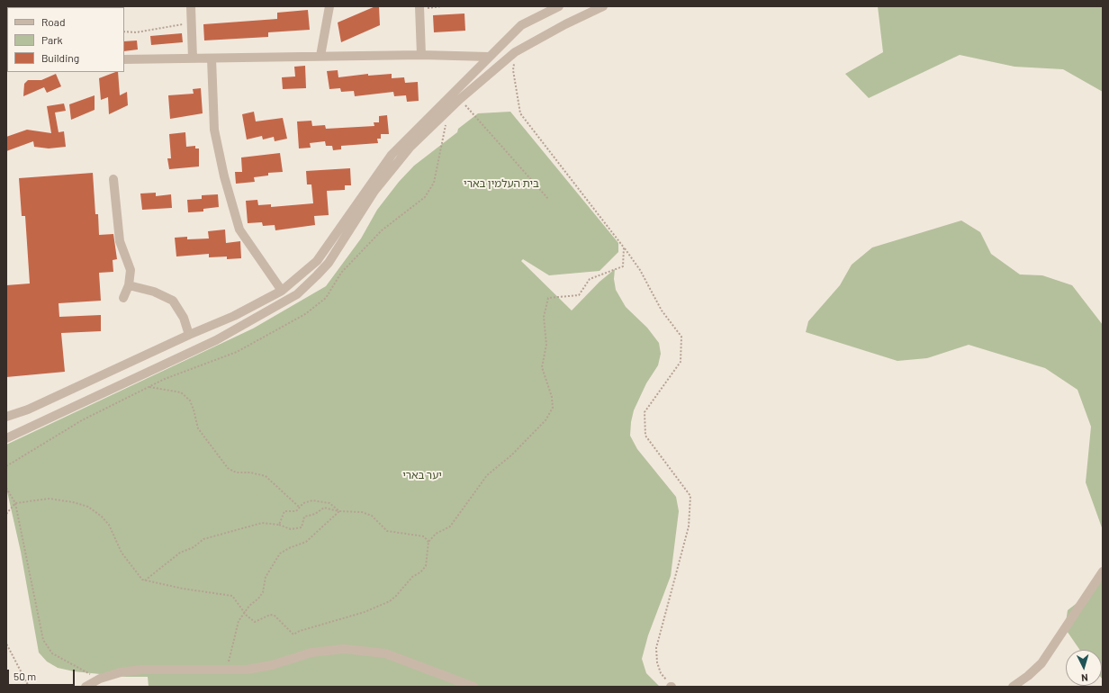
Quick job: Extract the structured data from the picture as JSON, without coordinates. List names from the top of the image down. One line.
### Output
{"parks":["בית העלמין בארי","יער בארי"],"legend":["Road","Park","Building"],"scale_bar":"50 m","north":"bottom"}
